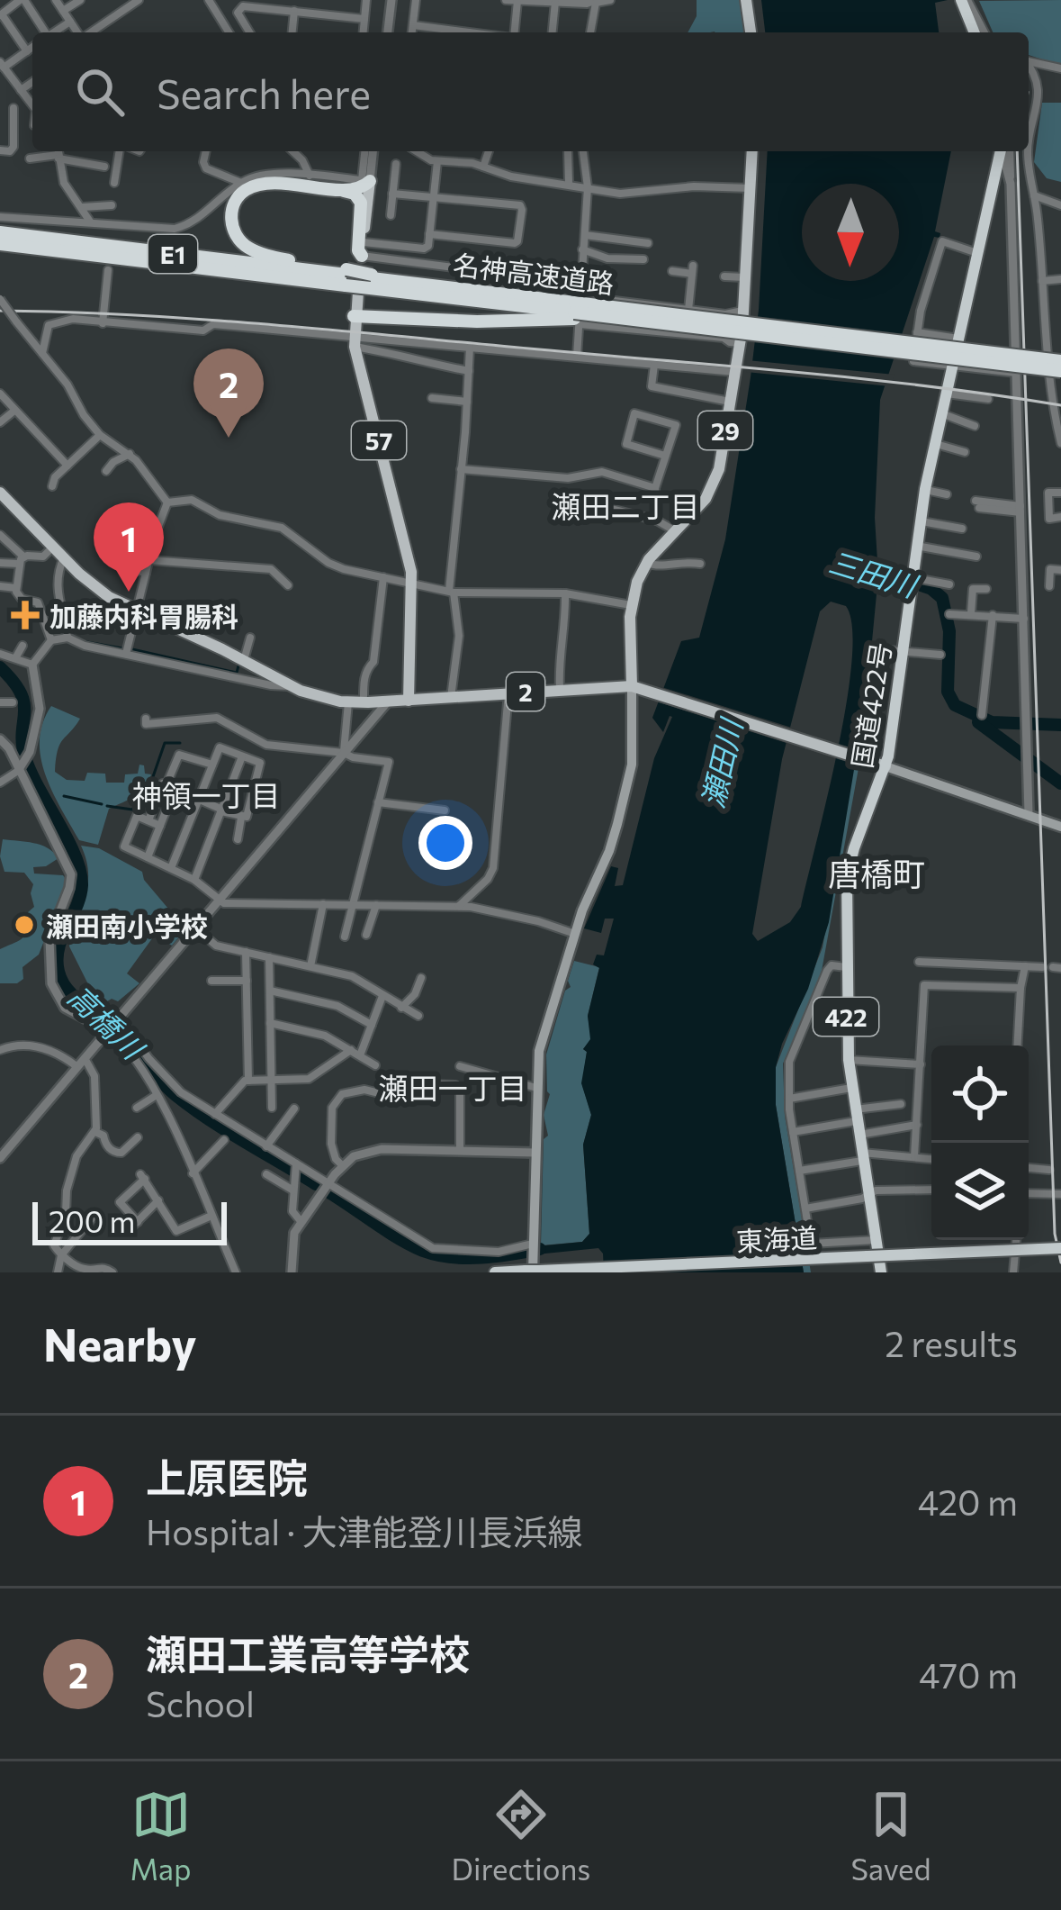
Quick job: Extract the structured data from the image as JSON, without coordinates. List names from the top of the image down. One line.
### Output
{"streets":{"highway":["E1","名神高速道路","国道422号","422","東海道"],"main road":["29","57","2"]},"crossings":[["29","2"],["57","2"],["2","国道422号"],["国道422号","東海道"]],"districts":["瀬田二丁目","神領一丁目","唐橋町","瀬田一丁目"],"water":["三田川","瀬田川","高橋川"],"places":{"health":["加藤内科胃腸科"],"other":["瀬田南小学校"]},"scale_bar":"200 m","north":"bottom","page":{"search":"Search here","pins":["2","1"],"scale":"200 m","heading":["Nearby","2 results"],"list":[{"mark":"1","name":"上原医院","note":"Hospital · 大津能登川長浜線","value":"420 m"},{"mark":"2","name":"瀬田工業高等学校","note":"School","value":"470 m"}],"nav":["Map","Directions","Saved"]}}
